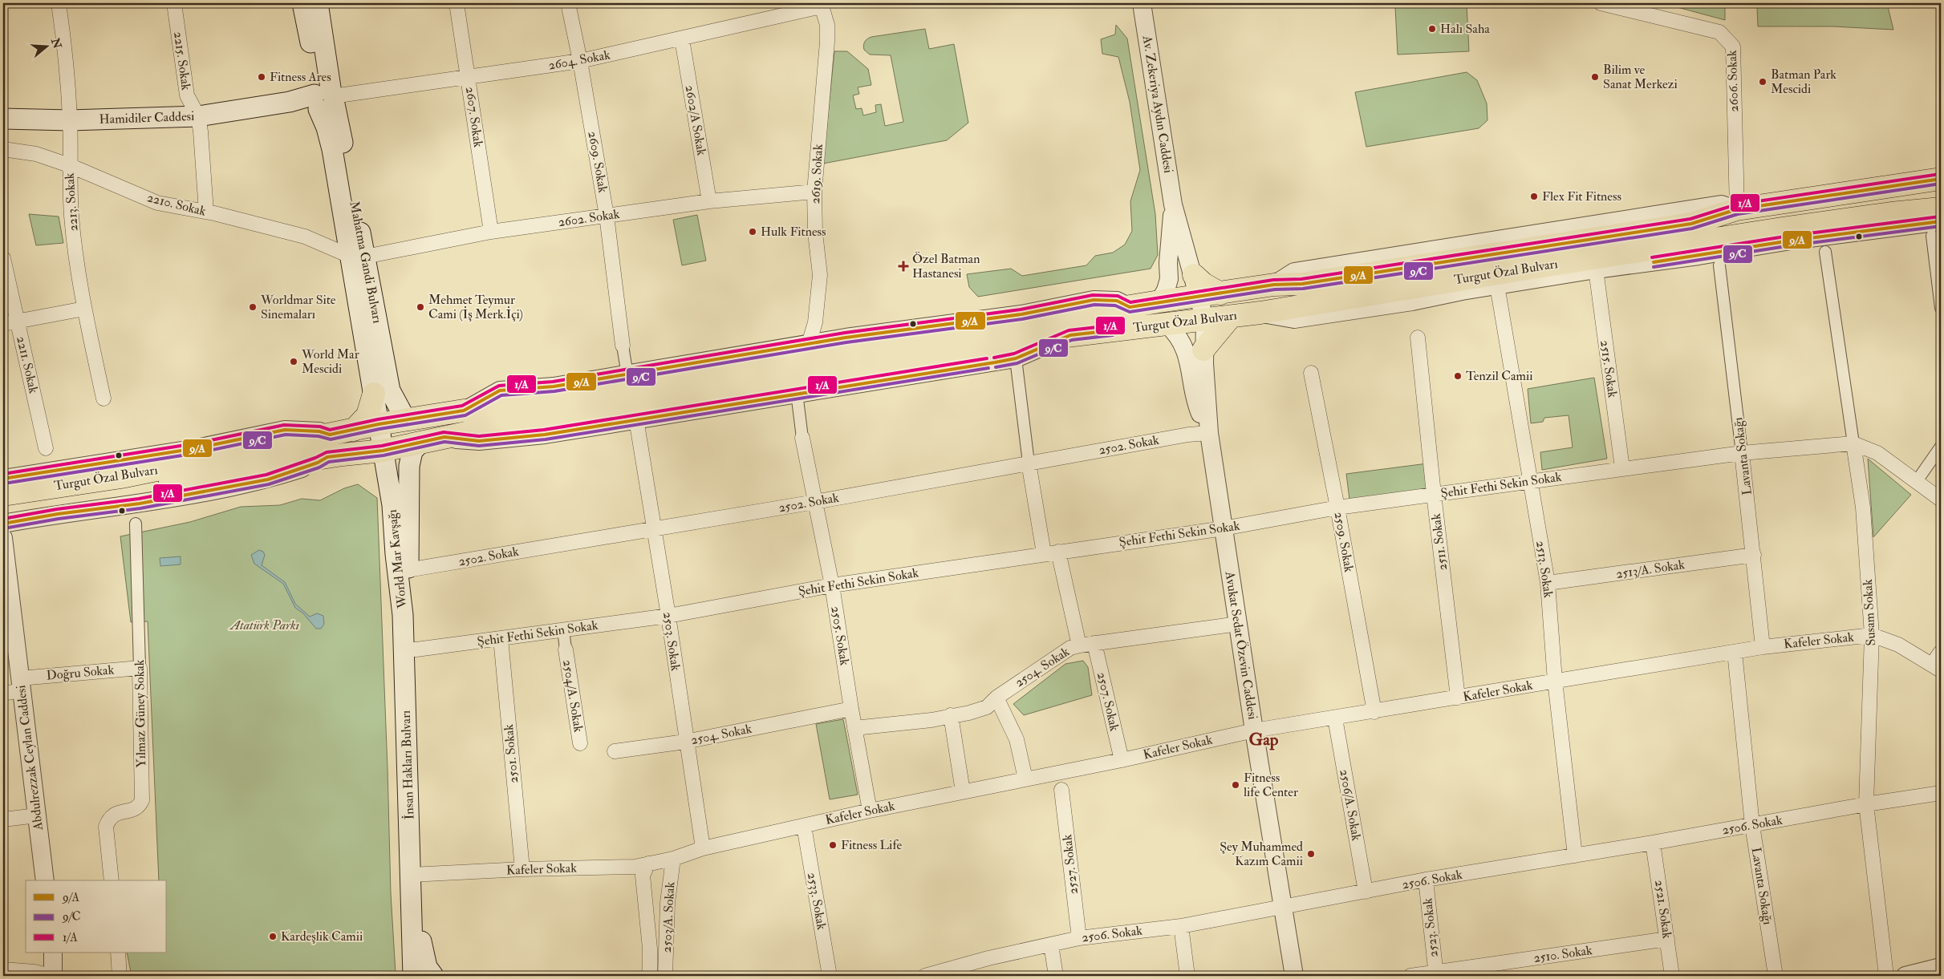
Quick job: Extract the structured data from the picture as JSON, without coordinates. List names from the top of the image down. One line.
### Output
{"streets":{"main road":["Hamidiler Caddesi","Mahatma Gandi Bulvarı","Turgut Özal Bulvarı","World Mar Kavşağı","İnsan Hakları Bulvarı"],"street":["2604. Sokak","2215. Sokak","2606. Sokak","Av. Zekeriya Aydın Caddesi","2607. Sokak","2602/A Sokak","2609. Sokak","2619. Sokak","2213. Sokak","2210. Sokak","2602. Sokak","2211. Sokak","2515. Sokak","2502. Sokak","Lavanta Sokağı","Şehit Fethi Sekin Sokak","2509. Sokak","2511. Sokak","2513. Sokak","2513/A. Sokak","Susam Sokak","2505. Sokak","Kafeler Sokak","2503. Sokak","Avukat Sedat Özevin Caddesi","2504. Sokak","Doğru Sokak","2504/A. Sokak","2507. Sokak","Yılmaz Güney Sokak","2501. Sokak","Abdulrezzak Ceylan Caddesi","2506/A. Sokak","2506. Sokak","2527. Sokak","2533. Sokak","2521. Sokak","2503/A. Sokak","2523. Sokak","2510. Sokak"]},"crossings":[["2604. Sokak","2607. Sokak"],["2604. Sokak","Hamidiler Caddesi"],["2604. Sokak","2602/A Sokak"],["2604. Sokak","2609. Sokak"],["2604. Sokak","2619. Sokak"],["2604. Sokak","Mahatma Gandi Bulvarı"],["2215. Sokak","Hamidiler Caddesi"],["2215. Sokak","2210. Sokak"],["2606. Sokak","Turgut Özal Bulvarı"],["2607. Sokak","2602. Sokak"],["Hamidiler Caddesi","2213. Sokak"],["Hamidiler Caddesi","Mahatma Gandi Bulvarı"],["2602/A Sokak","2602. Sokak"],["2609. Sokak","2602. Sokak"],["2619. Sokak","2602. Sokak"],["2213. Sokak","2210. Sokak"],["2210. Sokak","2602. Sokak"],["2210. Sokak","Mahatma Gandi Bulvarı"],["2602. Sokak","Mahatma Gandi Bulvarı"],["Mahatma Gandi Bulvarı","Turgut Özal Bulvarı"],["Mahatma Gandi Bulvarı","World Mar Kavşağı"],["Turgut Özal Bulvarı","World Mar Kavşağı"],["Turgut Özal Bulvarı","2503. Sokak"],["2515. Sokak","Şehit Fethi Sekin Sokak"],["2502. Sokak","World Mar Kavşağı"],["2502. Sokak","2505. Sokak"],["2502. Sokak","2503. Sokak"],["2502. Sokak","Avukat Sedat Özevin Caddesi"],["Lavanta Sokağı","Şehit Fethi Sekin Sokak"],["Lavanta Sokağı","2513/A. Sokak"],["Lavanta Sokağı","Kafeler Sokak"],["Lavanta Sokağı","2506. Sokak"],["Şehit Fethi Sekin Sokak","2509. Sokak"],["Şehit Fethi Sekin Sokak","2511. Sokak"],["Şehit Fethi Sekin Sokak","2513. Sokak"],["Şehit Fethi Sekin Sokak","Susam Sokak"],["Şehit Fethi Sekin Sokak","2505. Sokak"],["Şehit Fethi Sekin Sokak","2503. Sokak"],["Şehit Fethi Sekin Sokak","Avukat Sedat Özevin Caddesi"],["Şehit Fethi Sekin Sokak","2501. Sokak"],["Şehit Fethi Sekin Sokak","İnsan Hakları Bulvarı"],["2509. Sokak","Kafeler Sokak"],["2511. Sokak","Kafeler Sokak"],["World Mar Kavşağı","İnsan Hakları Bulvarı"],["2513. Sokak","2513/A. Sokak"],["2513. Sokak","Kafeler Sokak"],["2513. Sokak","2506. Sokak"],["Susam Sokak","Kafeler Sokak"],["Susam Sokak","2506. Sokak"],["2505. Sokak","Kafeler Sokak"],["2505. Sokak","2504. Sokak"],["Kafeler Sokak","2503. Sokak"],["Kafeler Sokak","Avukat Sedat Özevin Caddesi"],["Kafeler Sokak","2507. Sokak"],["Kafeler Sokak","2501. Sokak"],["Kafeler Sokak","İnsan Hakları Bulvarı"],["Kafeler Sokak","2506/A. Sokak"],["Kafeler Sokak","2533. Sokak"],["Kafeler Sokak","2503/A. Sokak"],["2503. Sokak","2504. Sokak"],["Avukat Sedat Özevin Caddesi","2504. Sokak"],["Avukat Sedat Özevin Caddesi","2506. Sokak"],["2504. Sokak","2507. Sokak"],["Doğru Sokak","Yılmaz Güney Sokak"],["Doğru Sokak","Abdulrezzak Ceylan Caddesi"],["2506/A. Sokak","2506. Sokak"],["2506. Sokak","2527. Sokak"],["2506. Sokak","2521. Sokak"],["2506. Sokak","2523. Sokak"],["2521. Sokak","2510. Sokak"],["2523. Sokak","2510. Sokak"]],"districts":["Gap"],"parks":["Atatürk Parkı"],"places":{"other":["Halı Saha","Fitness Ares","Bilim ve Sanat Merkezi","Batman Park Mescidi","Flex Fit Fitness","Hulk Fitness","Worldmar Site Sinemaları","Mehmet Teymur Cami (İş Merk.İçi)","World Mar Mescidi","Tenzil Camii","Fitness life Center","Fitness Life","Şey Muhammed Kazım Camii","Kardeşlik Camii"],"health":["Özel Batman Hastanesi"]},"lines":["transit line 1/A","transit line 9/A","transit line 9/C"],"legend":["9/A","9/C","1/A"],"north":"right"}
